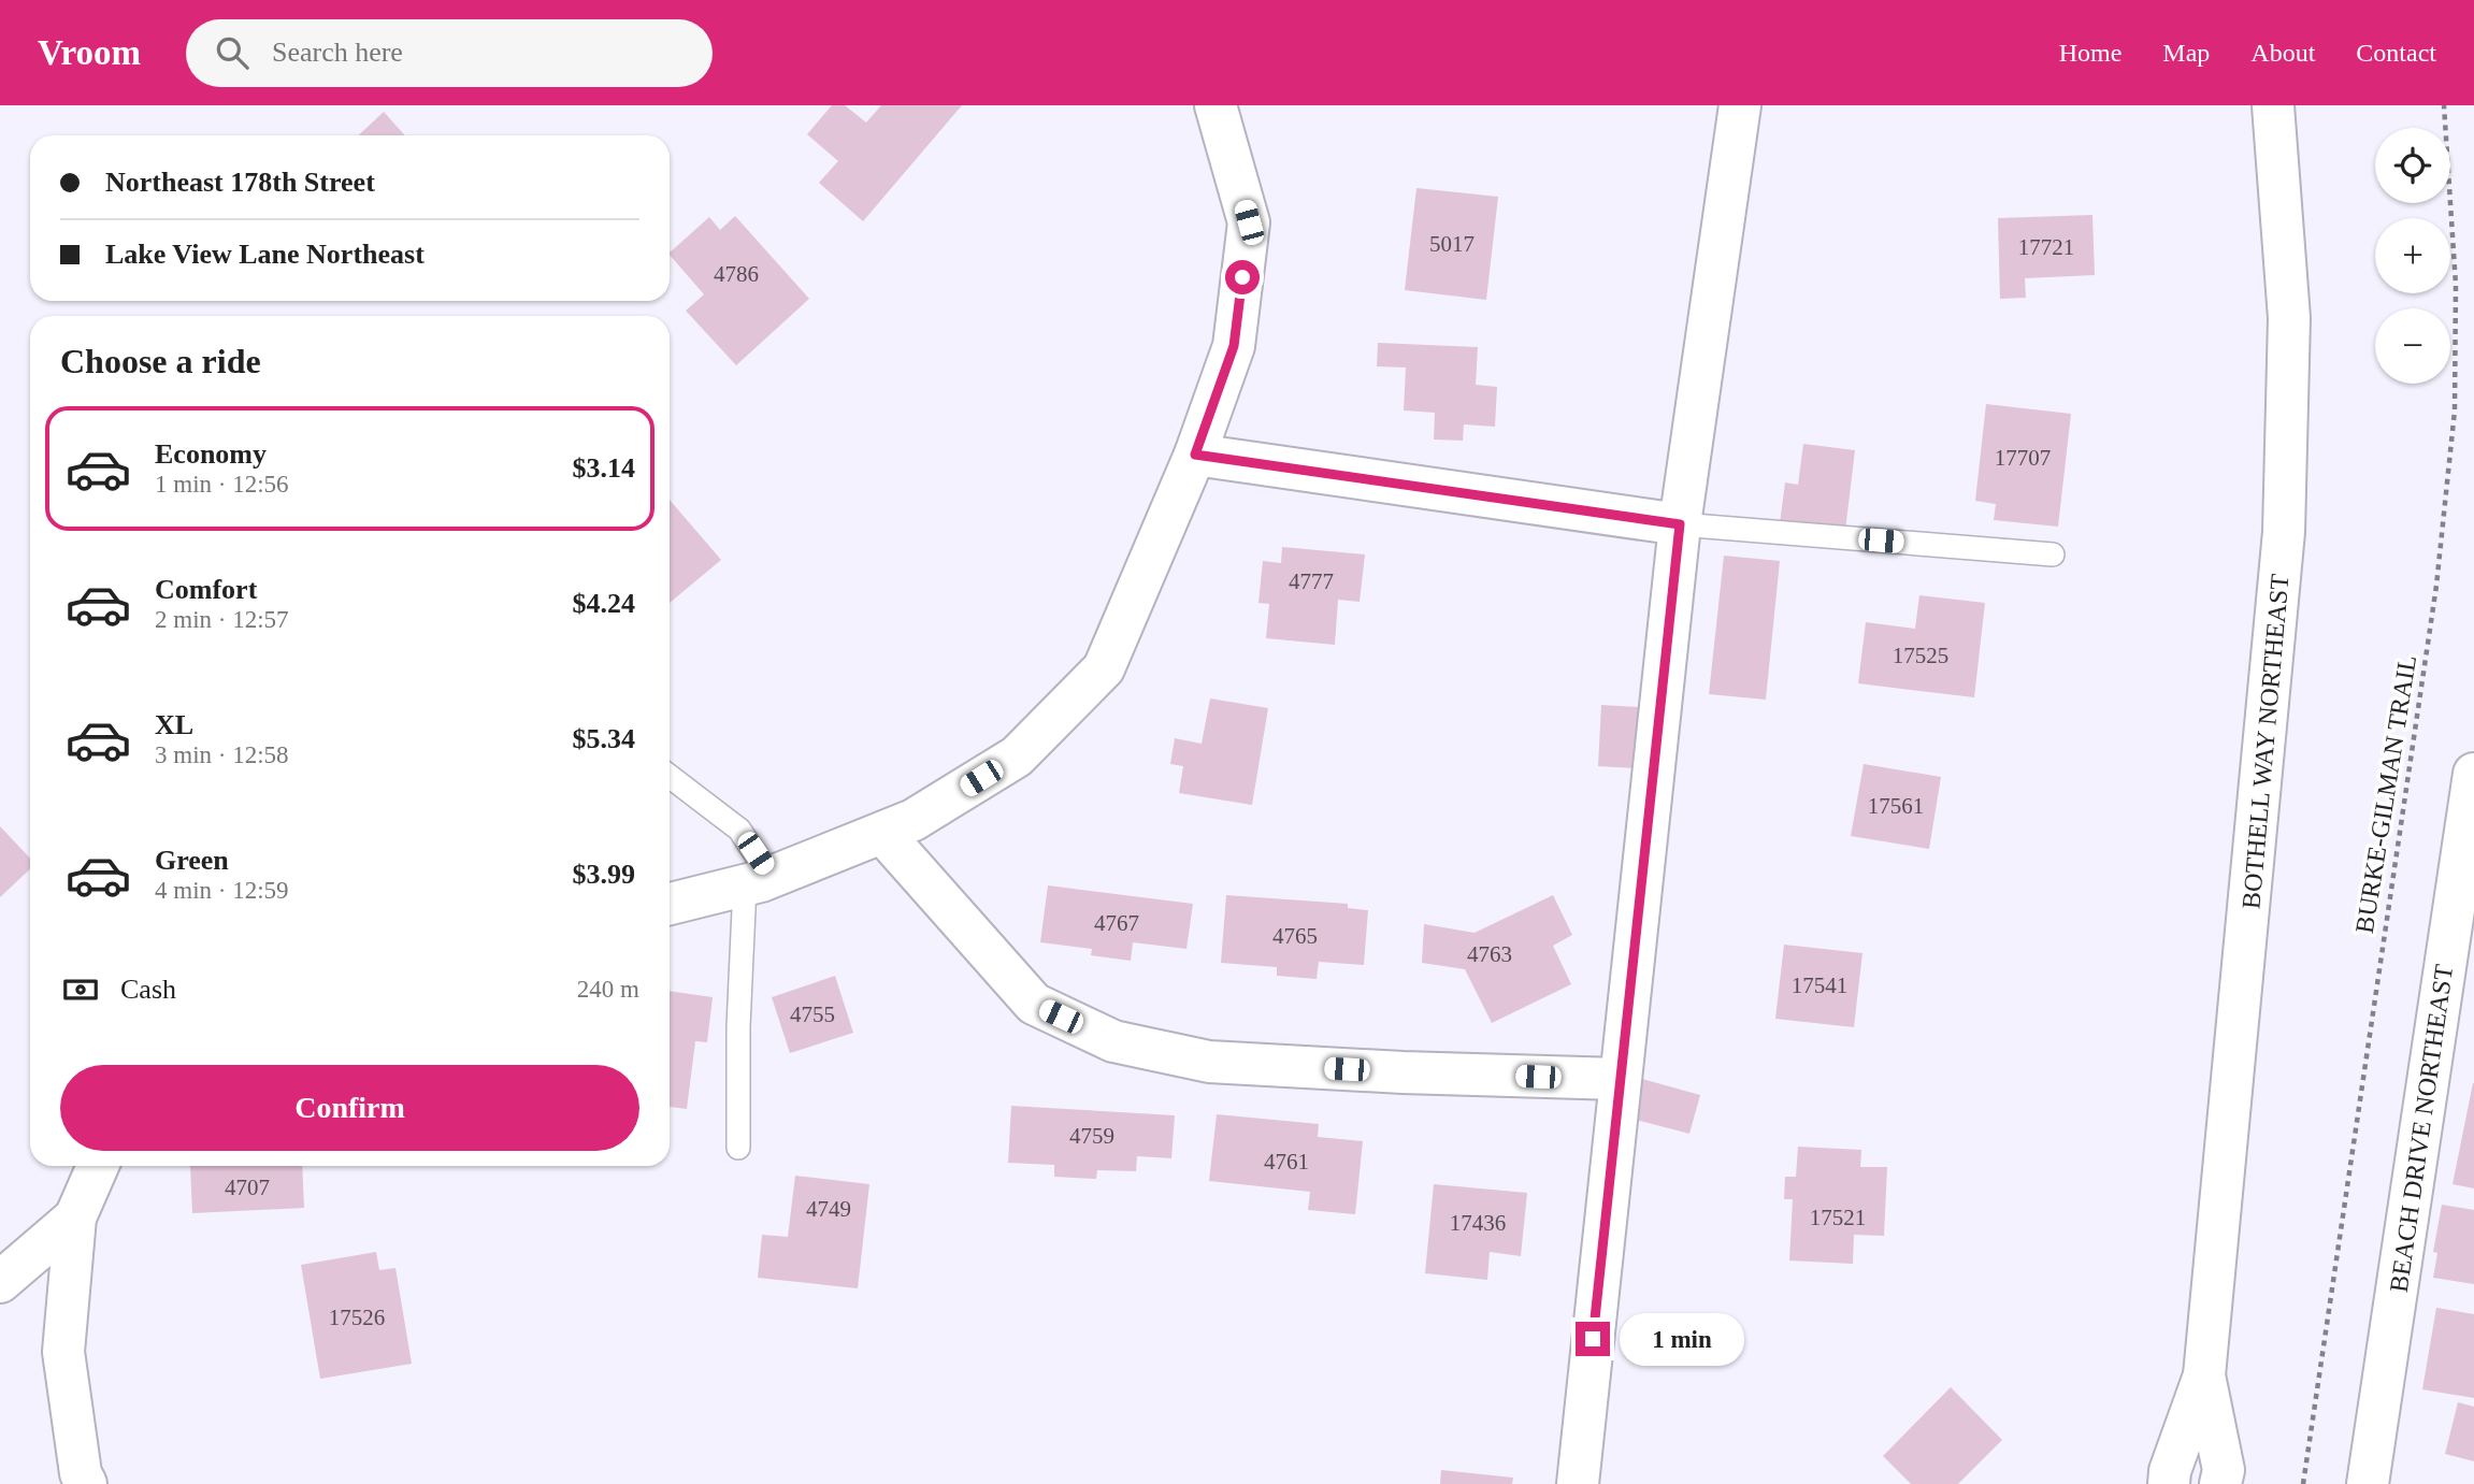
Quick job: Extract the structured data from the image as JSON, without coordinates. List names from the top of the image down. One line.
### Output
{"streets":{"street":["BOTHELL WAY NORTHEAST","BEACH DRIVE NORTHEAST"],"path":["BURKE-GILMAN TRAIL"]},"house_numbers":["5017","17721","4786","17707","4777","17525","17561","4767","4765","4763","17541","4755","4759","4761","4707","4749","17521","17436","17526"],"page":{"header":"Vroom","search":"Search here","nav":["Home","Map","About","Contact"],"map_buttons":["+","−"],"banner":["Northeast 178th Street","Lake View Lane Northeast"],"heading":"Choose a ride","list":[{"name":"Economy","note":"1 min · 12:56","value":"$3.14"},{"name":"Comfort","note":"2 min · 12:57","value":"$4.24"},{"name":"XL","note":"3 min · 12:58","value":"$5.34"},{"name":"Green","note":"4 min · 12:59","value":"$3.99"}],"pay":["Cash","240 m"],"buttons":"Confirm","bubble":"1 min"}}
